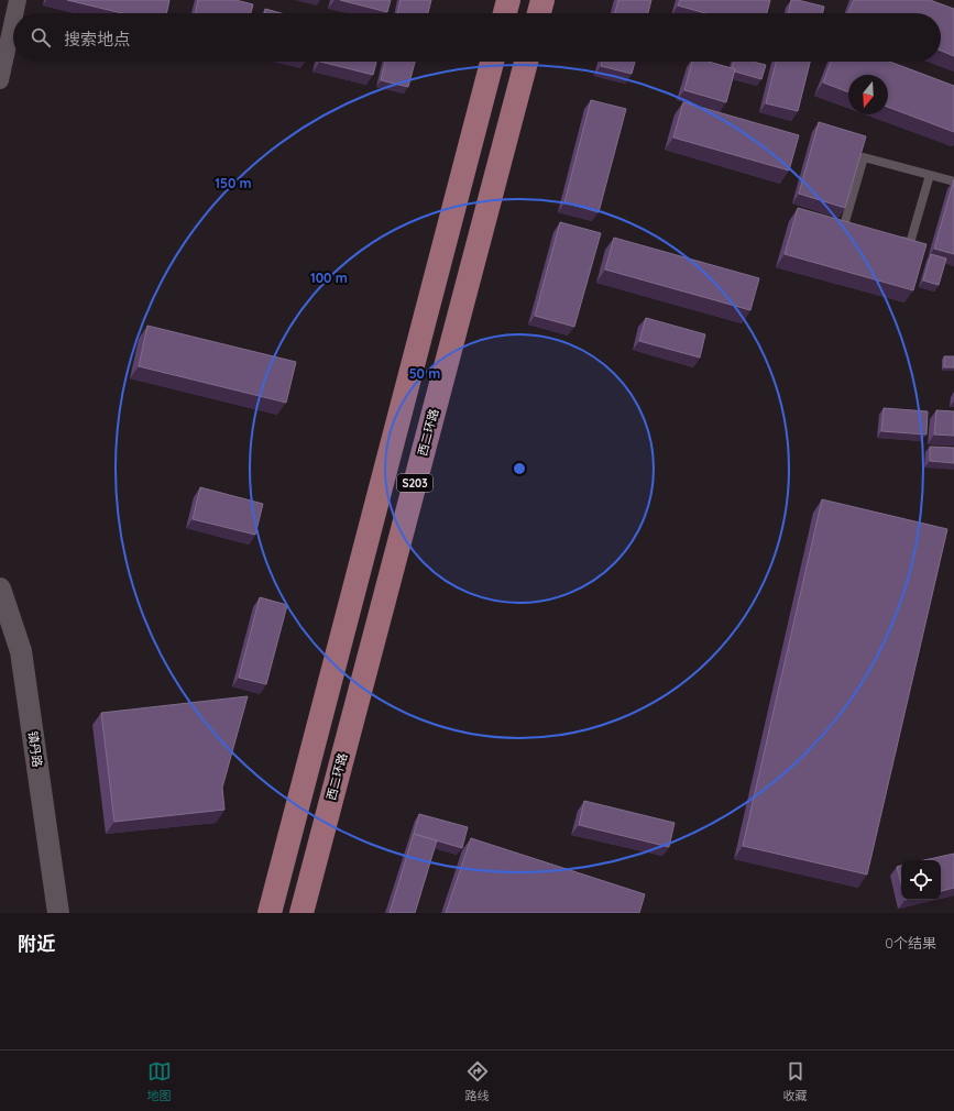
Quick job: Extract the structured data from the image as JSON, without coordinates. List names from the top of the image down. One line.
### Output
{"streets":{"main road":["西二环路","S203"],"street":["镇丹路"]},"north":"bottom","page":{"search":"搜索地点","heading":["附近","0个结果"],"nav":["地图","路线","收藏"]},"rings":["150 m","100 m","50 m"]}
